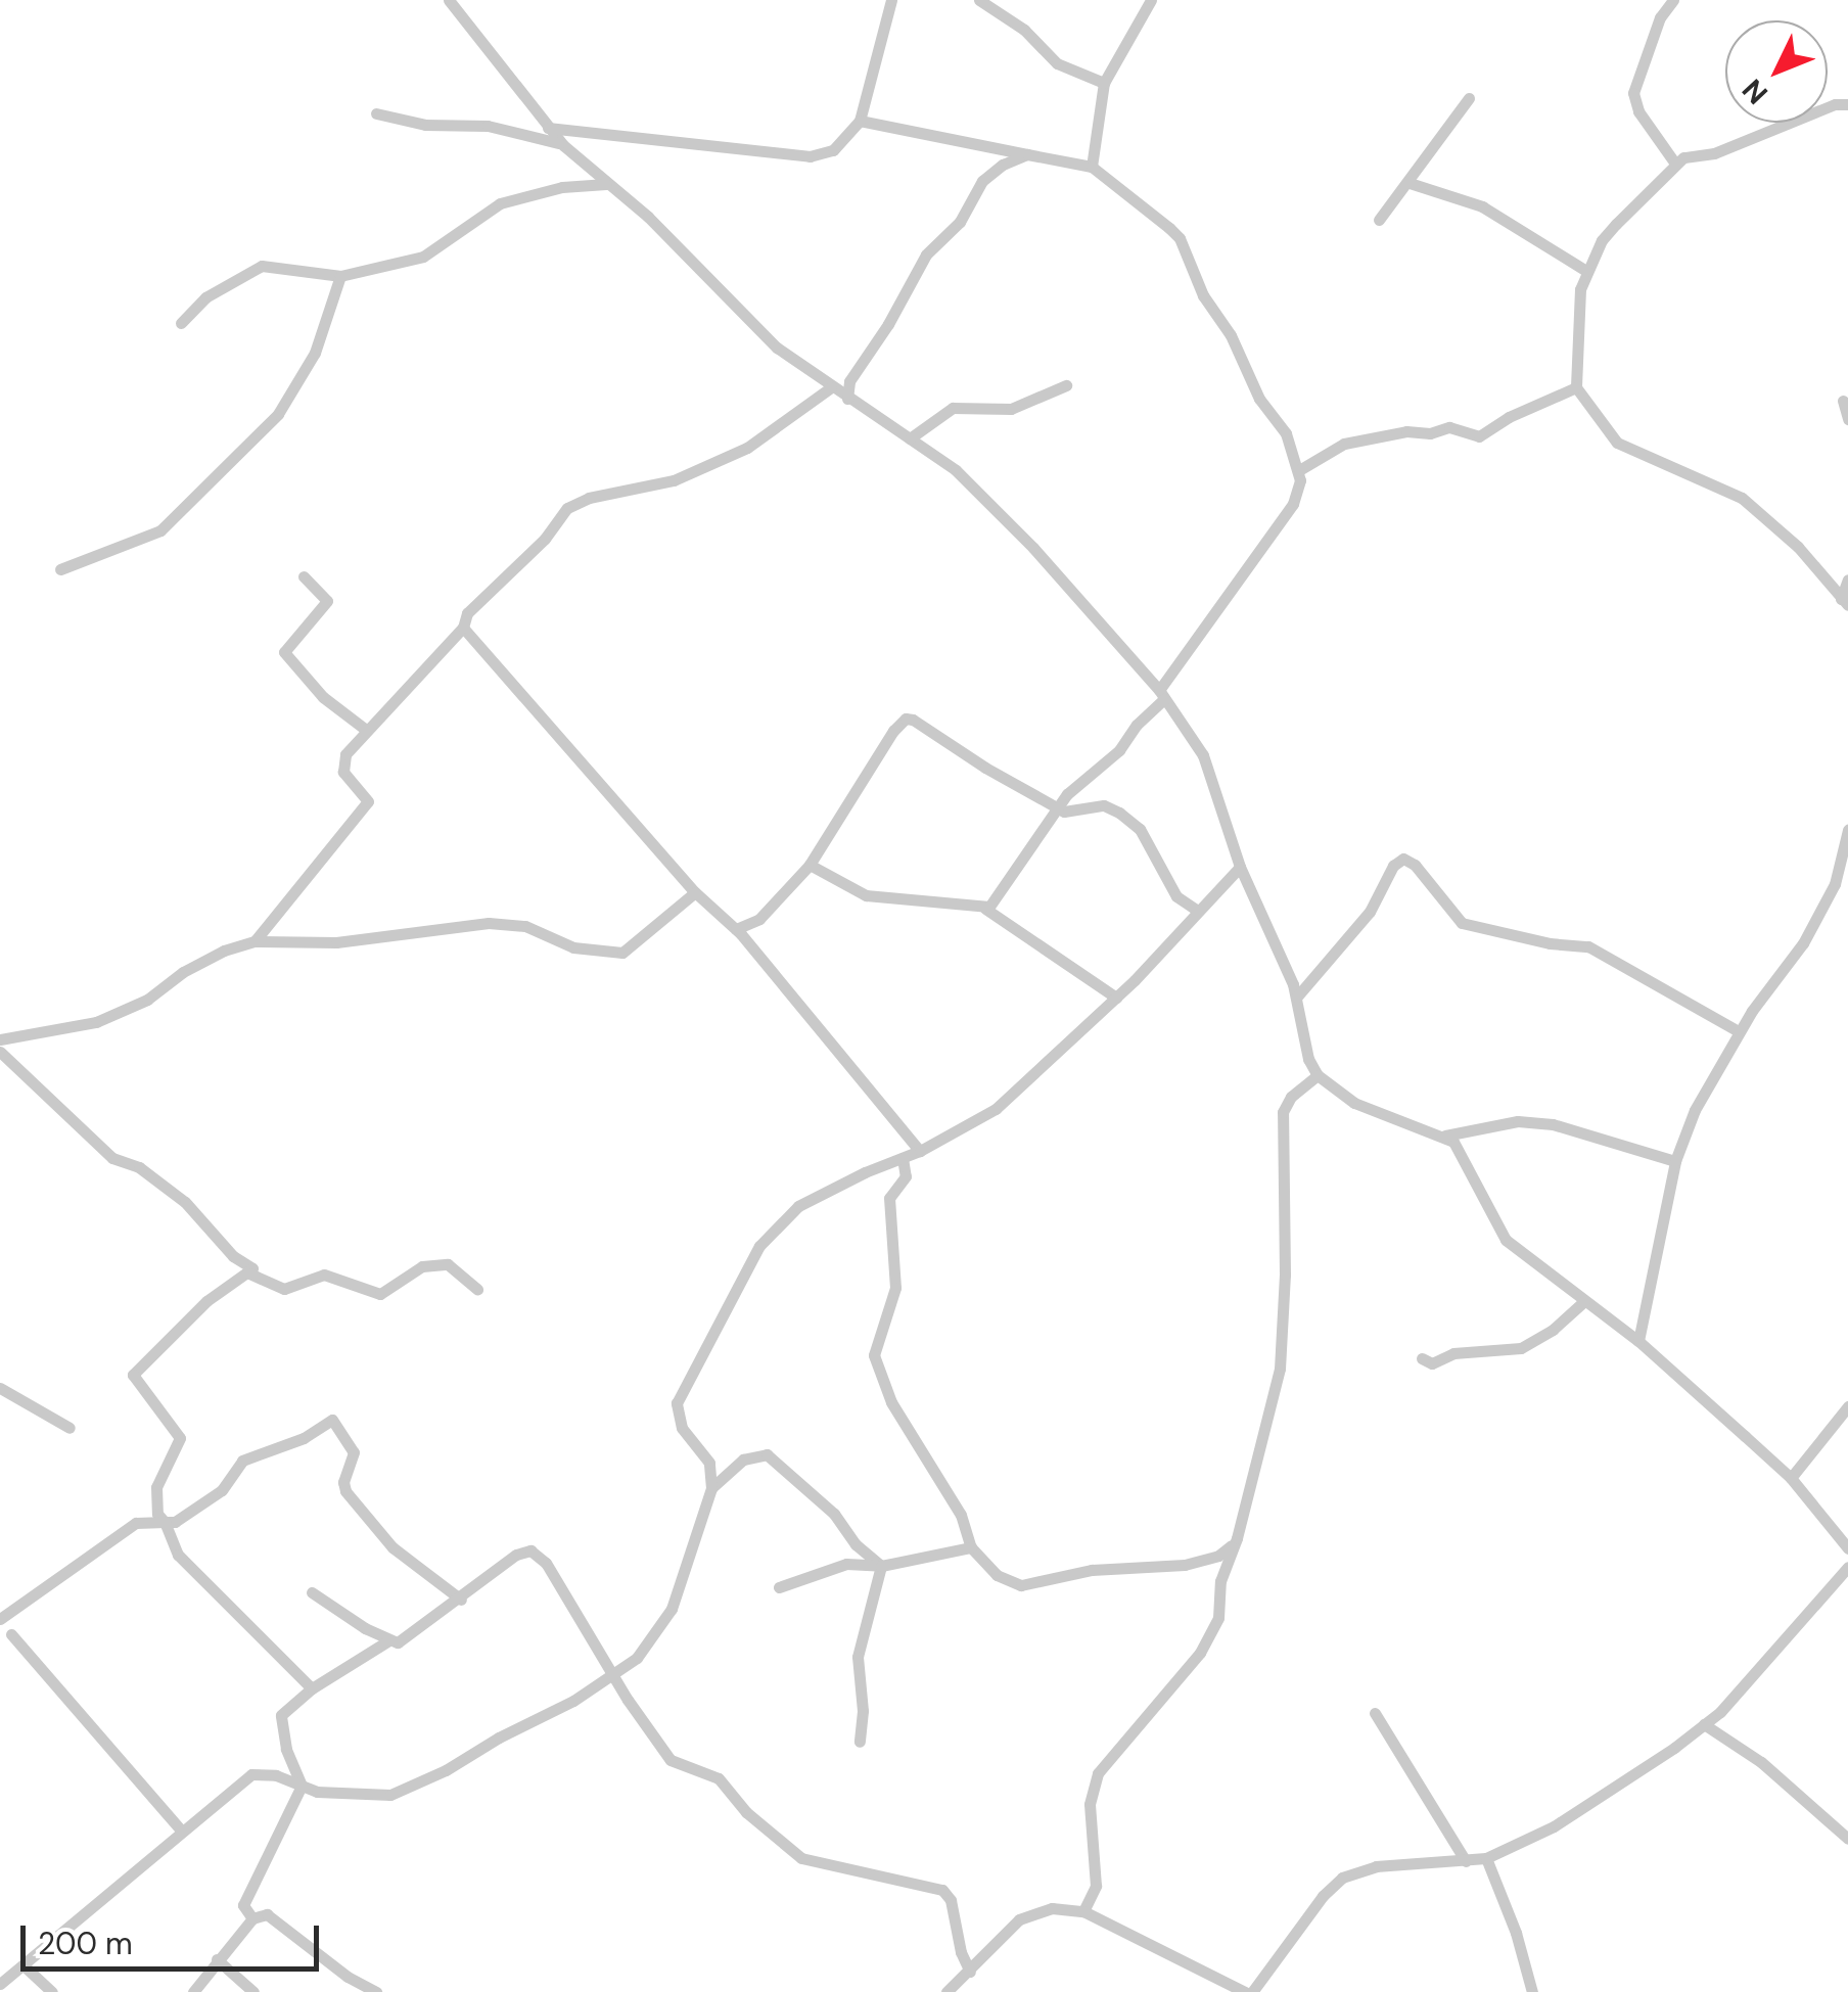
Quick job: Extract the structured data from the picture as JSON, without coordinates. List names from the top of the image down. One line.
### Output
{"scale_bar":"200 m","north":"bottom left"}
